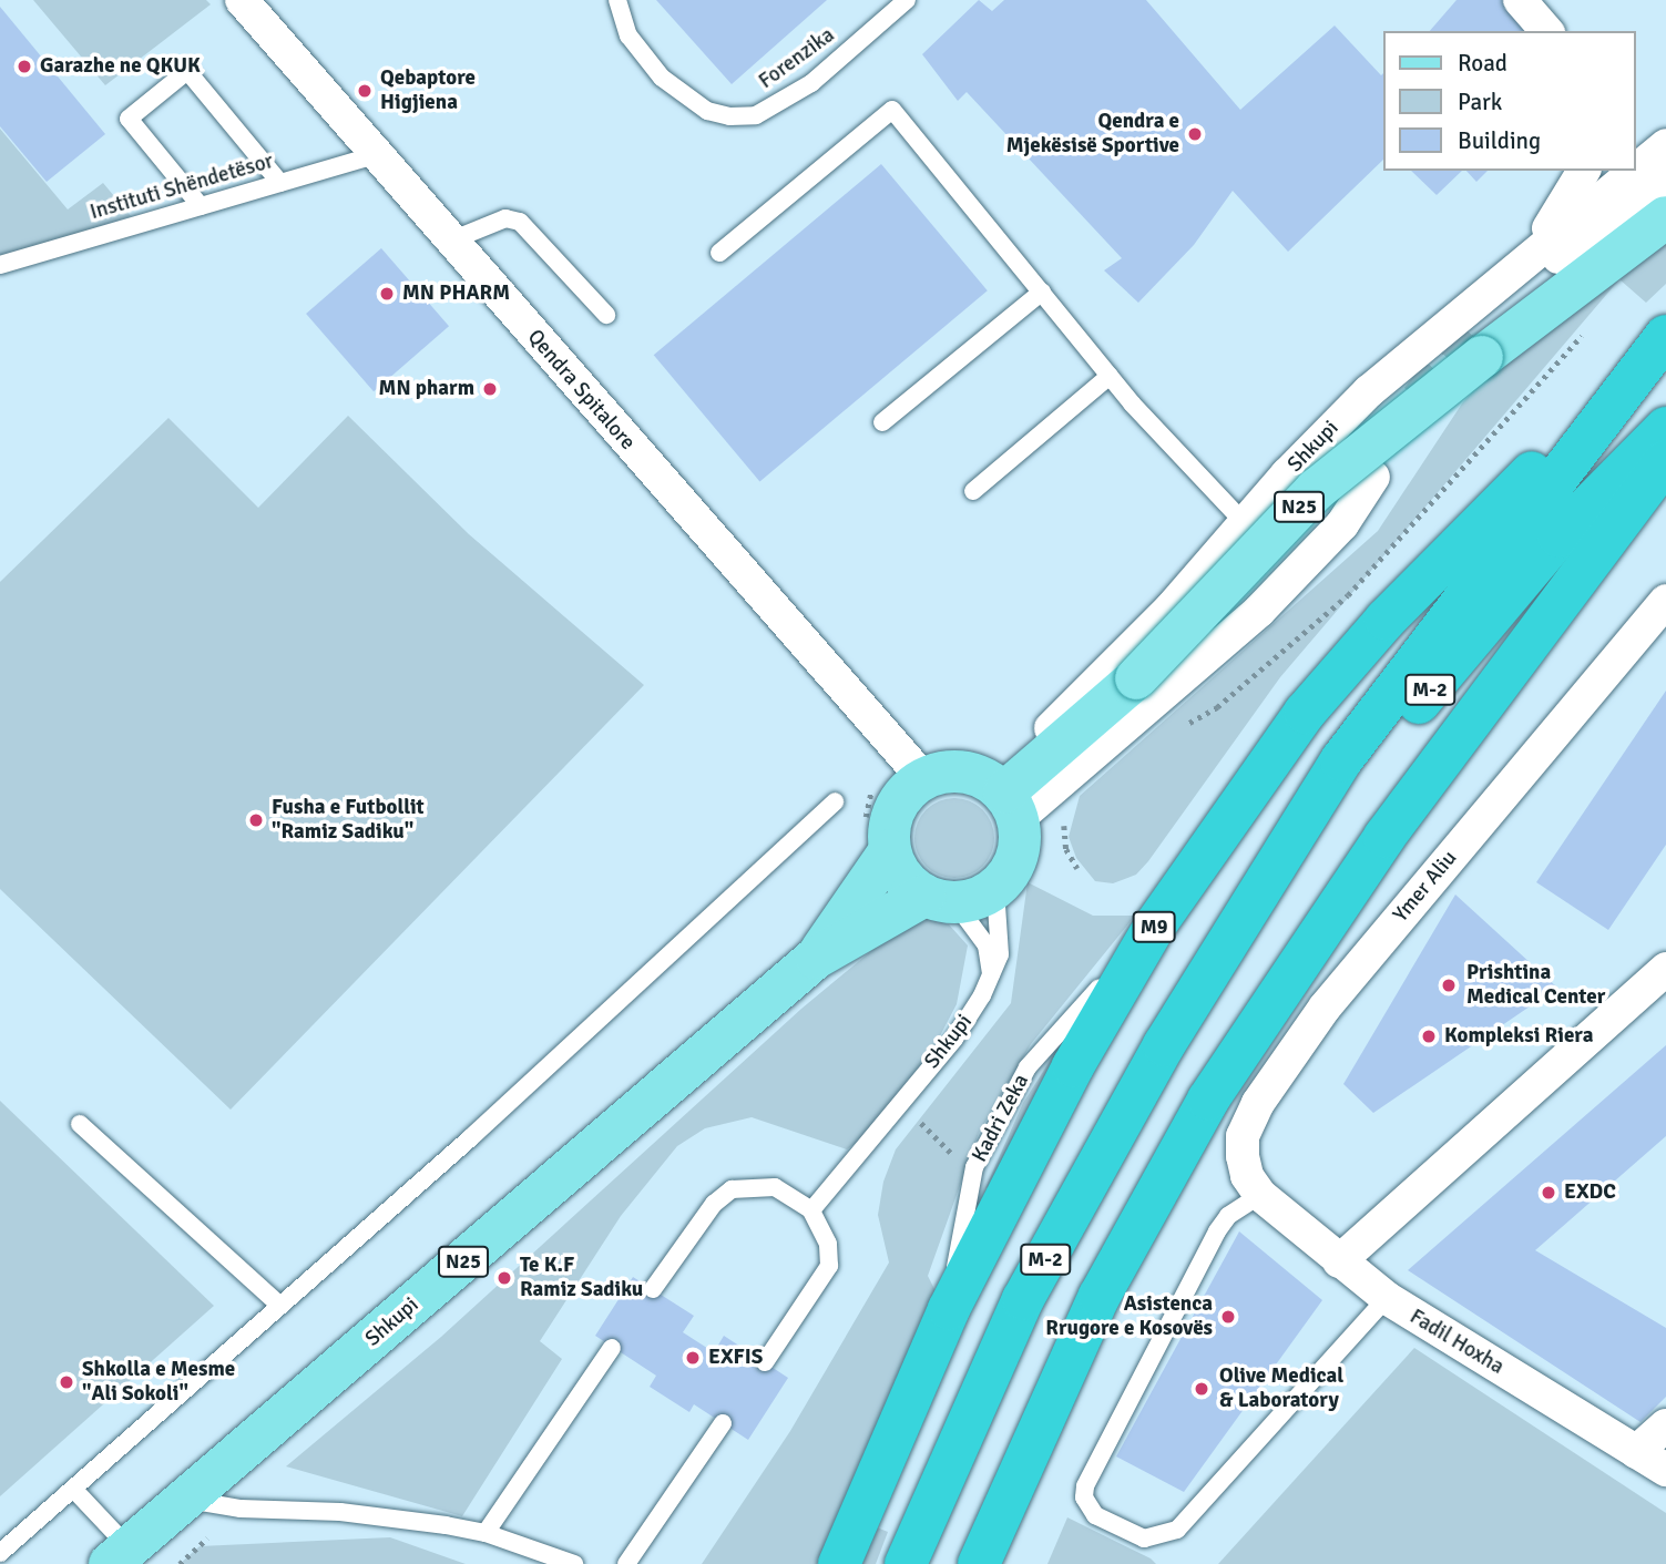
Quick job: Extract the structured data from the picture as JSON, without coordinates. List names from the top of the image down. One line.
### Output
{"streets":{"highway":["M-2","M9"],"main road":["Shkupi","N25"],"street":["Qendra Spitalore","Ymer Aliu","Fadil Hoxha"],"lane":["Forenzika","Instituti Shëndetësor"]},"crossings":[["Instituti Shëndetësor","Qendra Spitalore"],["Qendra Spitalore","Shkupi"],["M-2","M9"],["Ymer Aliu","Fadil Hoxha"]],"places":["Garazhe ne QKUK","Qebaptore Higjiena","Qendra e Mjekësisë Sportive","MN PHARM","MN pharm","Fusha e Futbollit \"Ramiz Sadiku\"","Prishtina Medical Center","Kompleksi Riera","EXDC","Te K.F Ramiz Sadiku","Asistenca Rrugore e Kosovës","EXFIS","Shkolla e Mesme \"Ali Sokoli\"","Olive Medical & Laboratory"],"legend":["Road","Park","Building"]}
